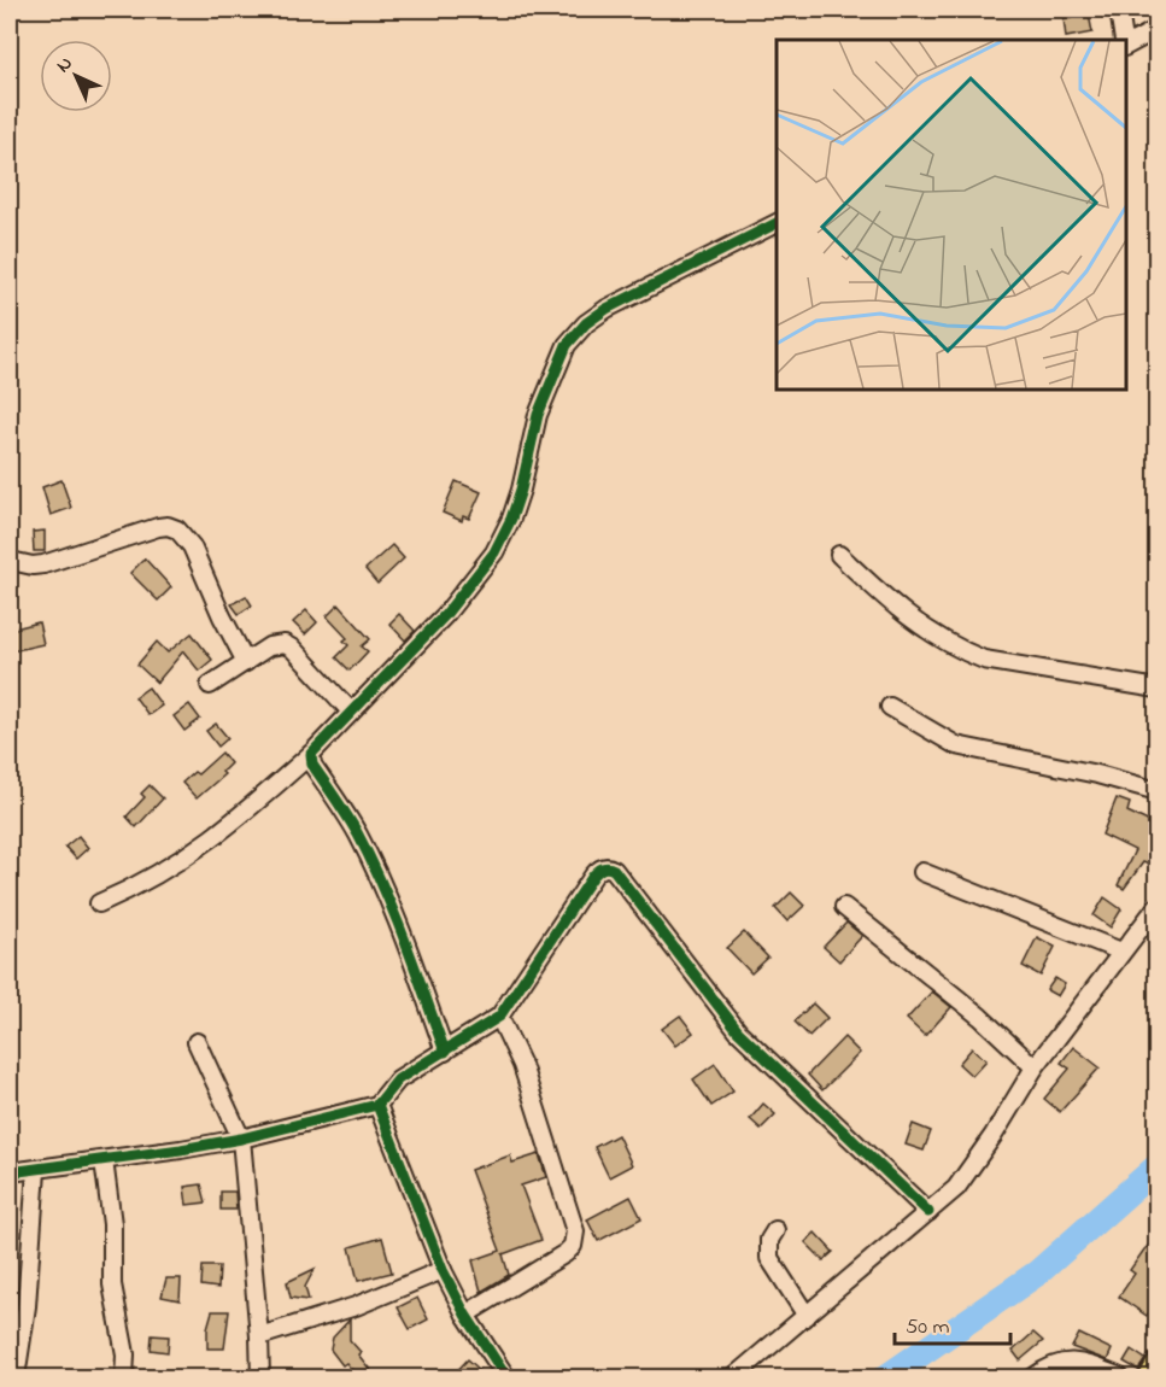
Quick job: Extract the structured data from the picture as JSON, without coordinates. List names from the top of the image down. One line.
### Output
{"scale_bar":"50 m","north":"top left"}
